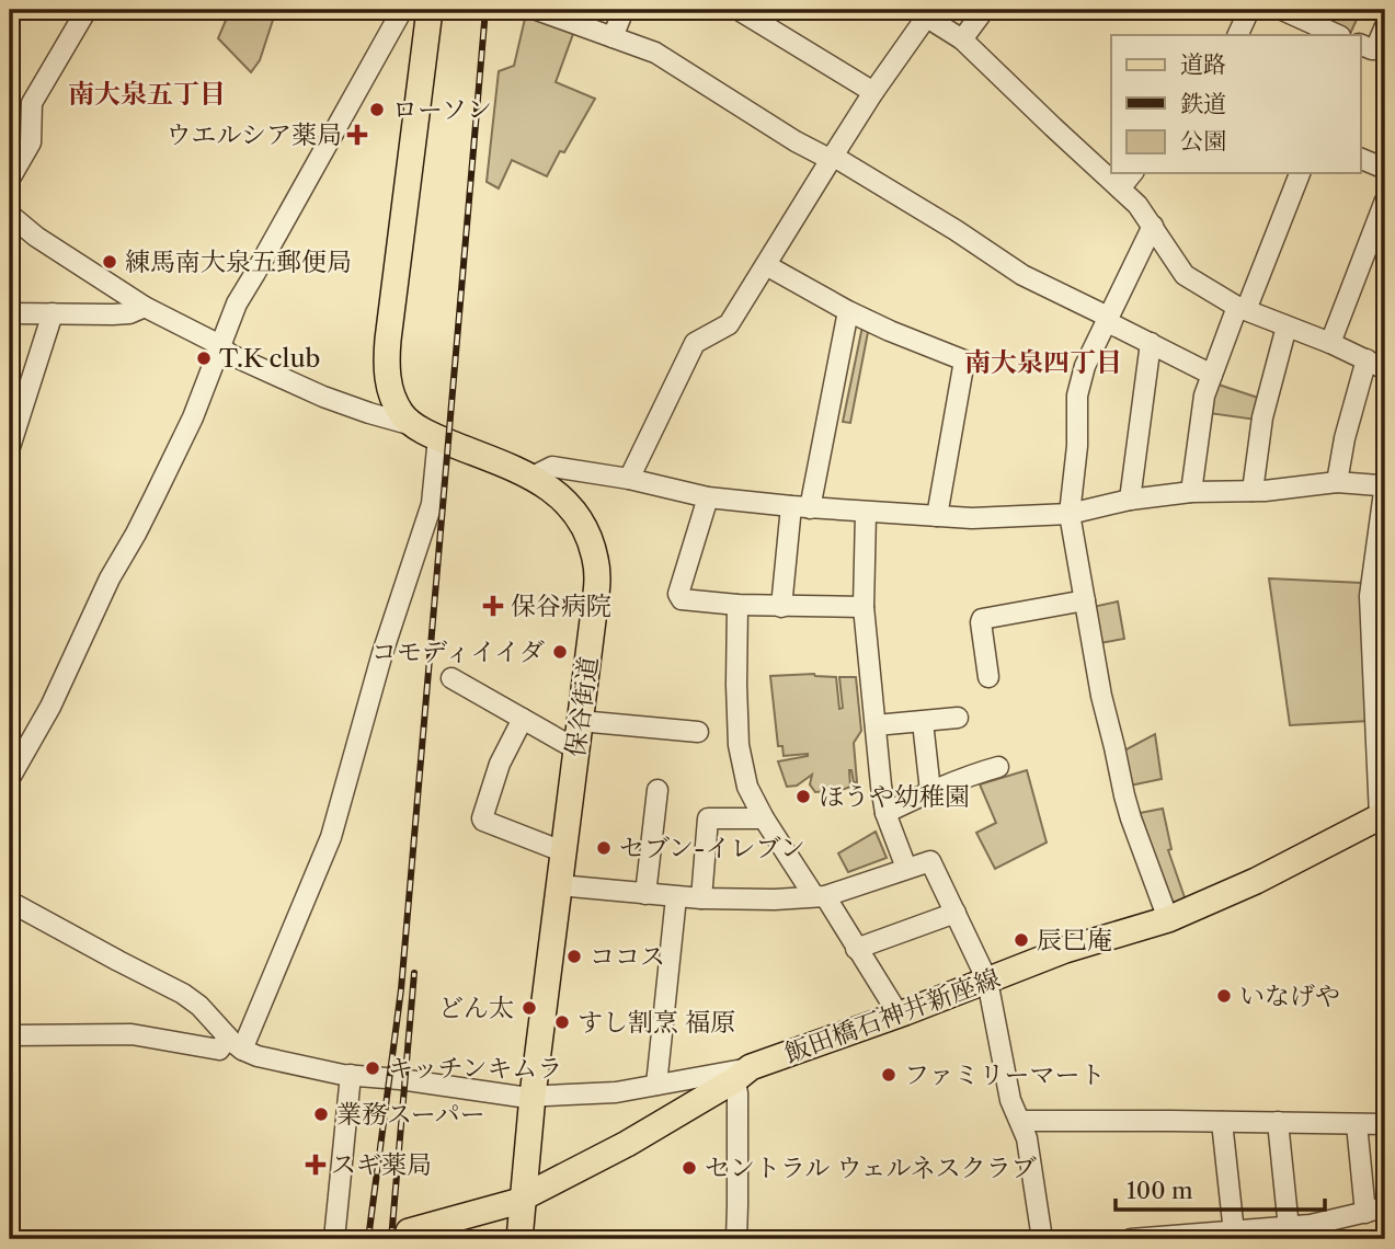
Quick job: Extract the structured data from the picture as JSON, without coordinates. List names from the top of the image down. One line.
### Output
{"streets":{"main road":["保谷街道","飯田橋石神井新座線"]},"crossings":[["保谷街道","飯田橋石神井新座線"]],"districts":["南大泉五丁目","南大泉四丁目"],"places":{"other":["ローソン","練馬南大泉五郵便局","T.K club","コモディイイダ","ほうや幼稚園","セブン-イレブン","辰巳庵","ココス","いなげや","どん太","すし割烹 福原","キッチンキムラ","ファミリーマート","業務スーパー","セントラル ウェルネスクラブ"],"health":["ウエルシア薬局","保谷病院","スギ薬局"]},"legend":["道路","鉄道","公園"],"scale_bar":"100 m"}
